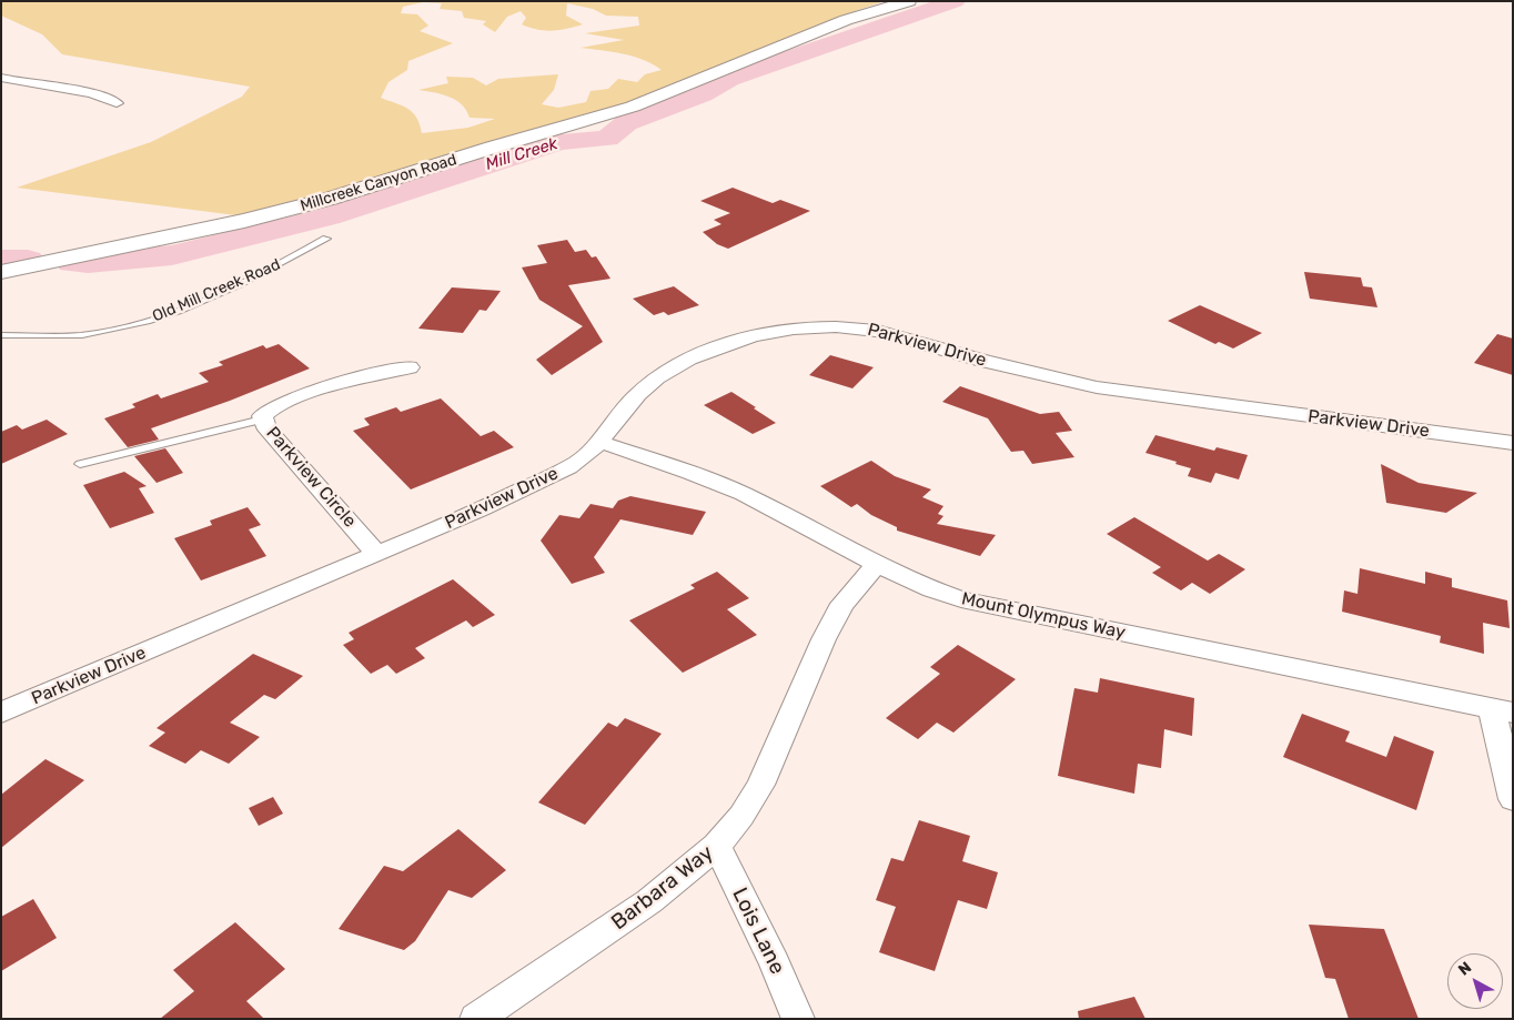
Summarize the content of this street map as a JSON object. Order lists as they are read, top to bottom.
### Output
{
  "streets": {
    "street": [
      "Millcreek Canyon Road",
      "Parkview Drive",
      "Parkview Circle",
      "Mount Olympus Way",
      "Barbara Way",
      "Lois Lane"
    ],
    "lane": ["Old Mill Creek Road"]
  },
  "crossings": [
    ["Parkview Drive", "Parkview Circle"],
    ["Parkview Drive", "Mount Olympus Way"],
    ["Mount Olympus Way", "Barbara Way"],
    ["Barbara Way", "Lois Lane"]
  ],
  "water": ["Mill Creek"],
  "north": "top left"
}
